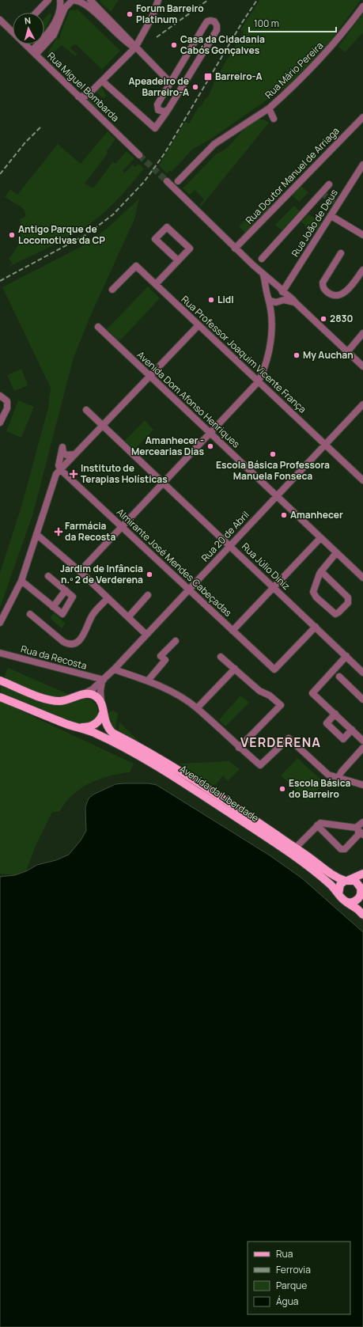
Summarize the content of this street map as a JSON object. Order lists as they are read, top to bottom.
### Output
{
  "streets": {
    "main road": ["Avenida da Liberdade"],
    "street": [
      "Rua Mário Pereira",
      "Rua Miguel Bombarda",
      "Rua Doutor Manuel de Arriaga",
      "Rua João de Deus",
      "Rua Professor Joaquim Vicente França",
      "Avenida Dom Afonso Henriques",
      "Rua 20 de Abril",
      "Almirante José Mendes Cabeçadas",
      "Rua Júlio Diniz",
      "Rua da Recosta"
    ]
  },
  "crossings": [
    ["Rua Professor Joaquim Vicente França", "Rua 20 de Abril"],
    ["Avenida Dom Afonso Henriques", "Rua 20 de Abril"],
    ["Rua 20 de Abril", "Almirante José Mendes Cabeçadas"],
    ["Rua 20 de Abril", "Rua Júlio Diniz"],
    ["Rua 20 de Abril", "Rua da Recosta"],
    ["Almirante José Mendes Cabeçadas", "Rua Júlio Diniz"]
  ],
  "districts": ["VERDERENA"],
  "places": {
    "other": [
      "Forum Barreiro Platinum",
      "Casa da Cidadania Cabós Gonçalves",
      "Apeadeiro de Barreiro-A",
      "Antigo Parque de Locomotivas da CP",
      "Lidl",
      "2830",
      "My Auchan",
      "Amanhecer - Mercearias Dias",
      "Escola Básica Professora Manuela Fonseca",
      "Amanhecer",
      "Jardim de Infância n.º 2 de Verderena",
      "Escola Básica do Barreiro"
    ],
    "transit": ["Barreiro-A"],
    "health": ["Instituto de Terapias Holísticas", "Farmácia da Recosta"]
  },
  "legend": [
    "Rua",
    "Ferrovia",
    "Parque",
    "Água"
  ],
  "scale_bar": "100 m",
  "north": "top"
}
